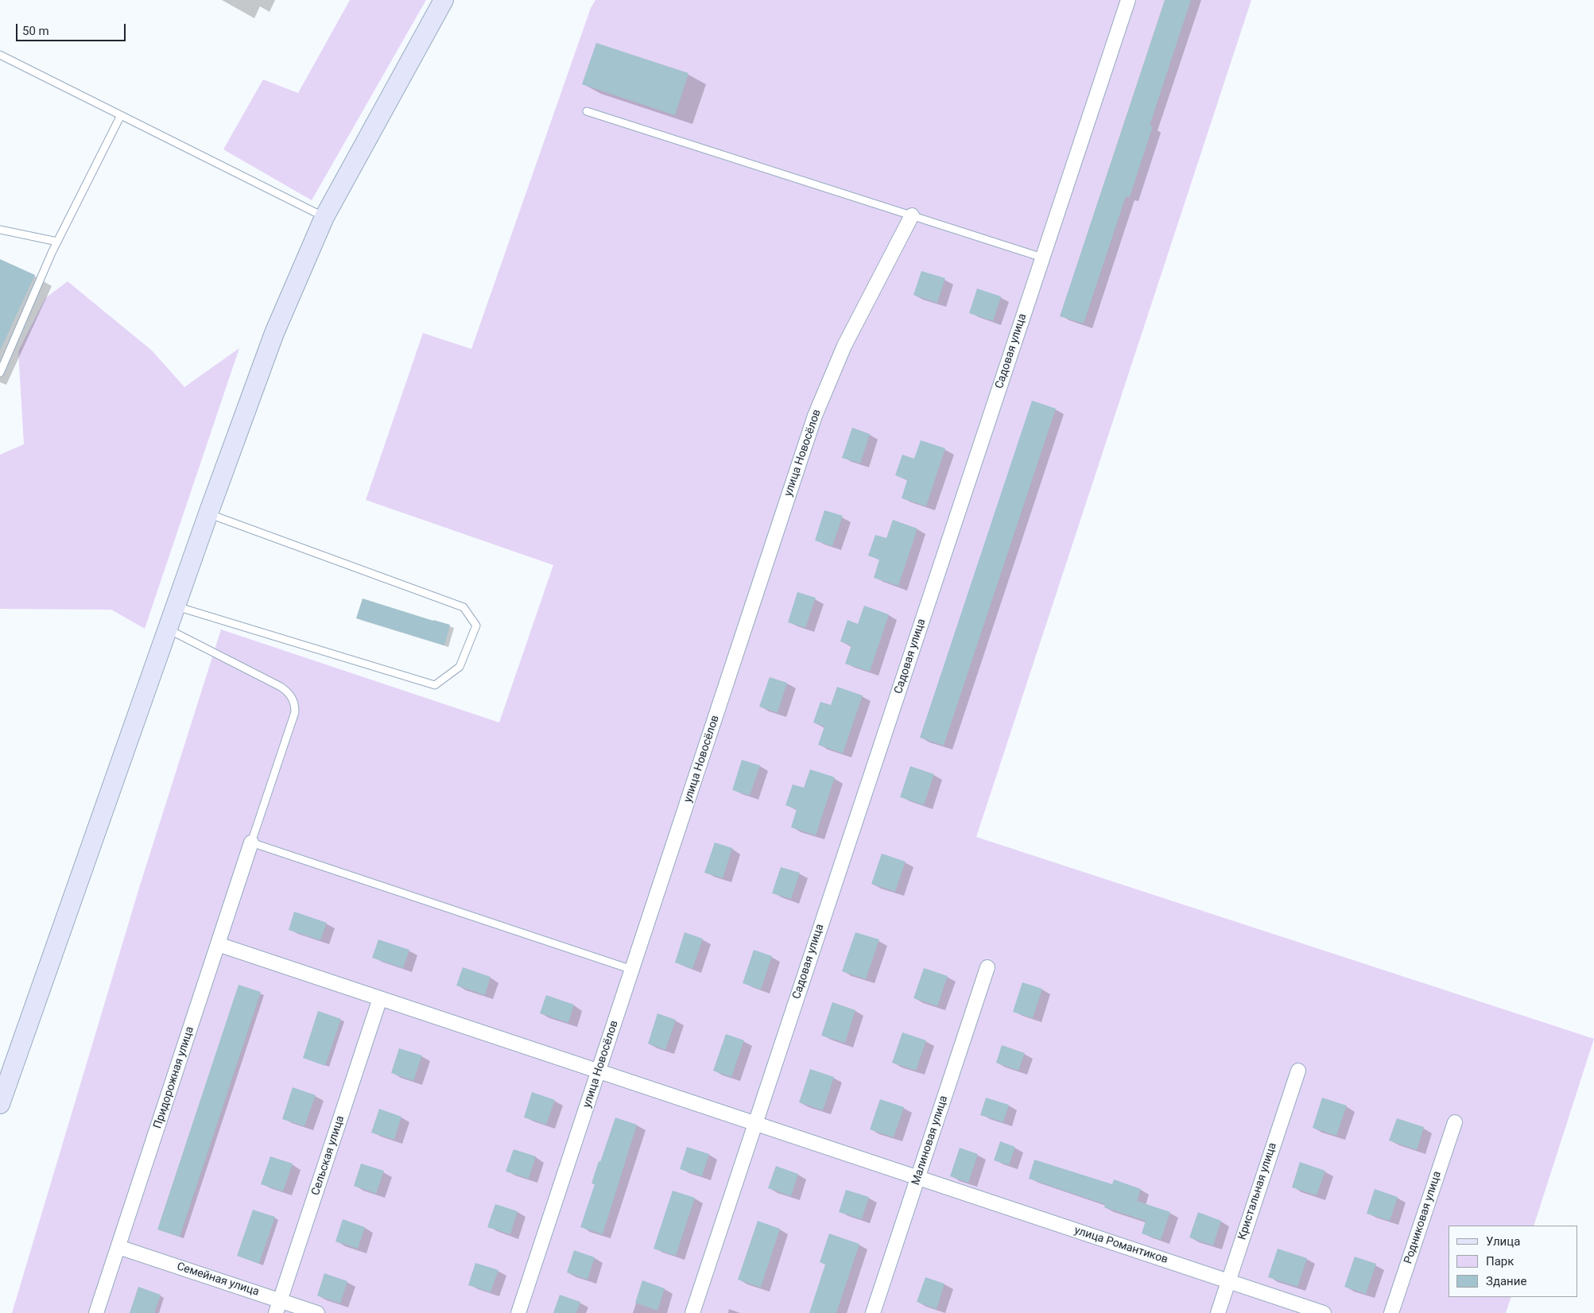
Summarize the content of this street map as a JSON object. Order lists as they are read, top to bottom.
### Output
{
  "streets": {
    "street": [
      "Садовая улица",
      "улица Новосёлов",
      "Придорожная улица",
      "Малиновая улица",
      "Сельская улица",
      "Кристальная улица",
      "Родниковая улица",
      "улица Романтиков",
      "Семейная улица"
    ]
  },
  "crossings": [
    ["Садовая улица", "улица Романтиков"],
    ["улица Новосёлов", "улица Романтиков"],
    ["Придорожная улица", "улица Романтиков"],
    ["Придорожная улица", "Семейная улица"],
    ["Малиновая улица", "улица Романтиков"],
    ["Сельская улица", "улица Романтиков"],
    ["Сельская улица", "Семейная улица"],
    ["Кристальная улица", "улица Романтиков"]
  ],
  "legend": ["Улица", "Парк", "Здание"],
  "scale_bar": "50 m"
}
